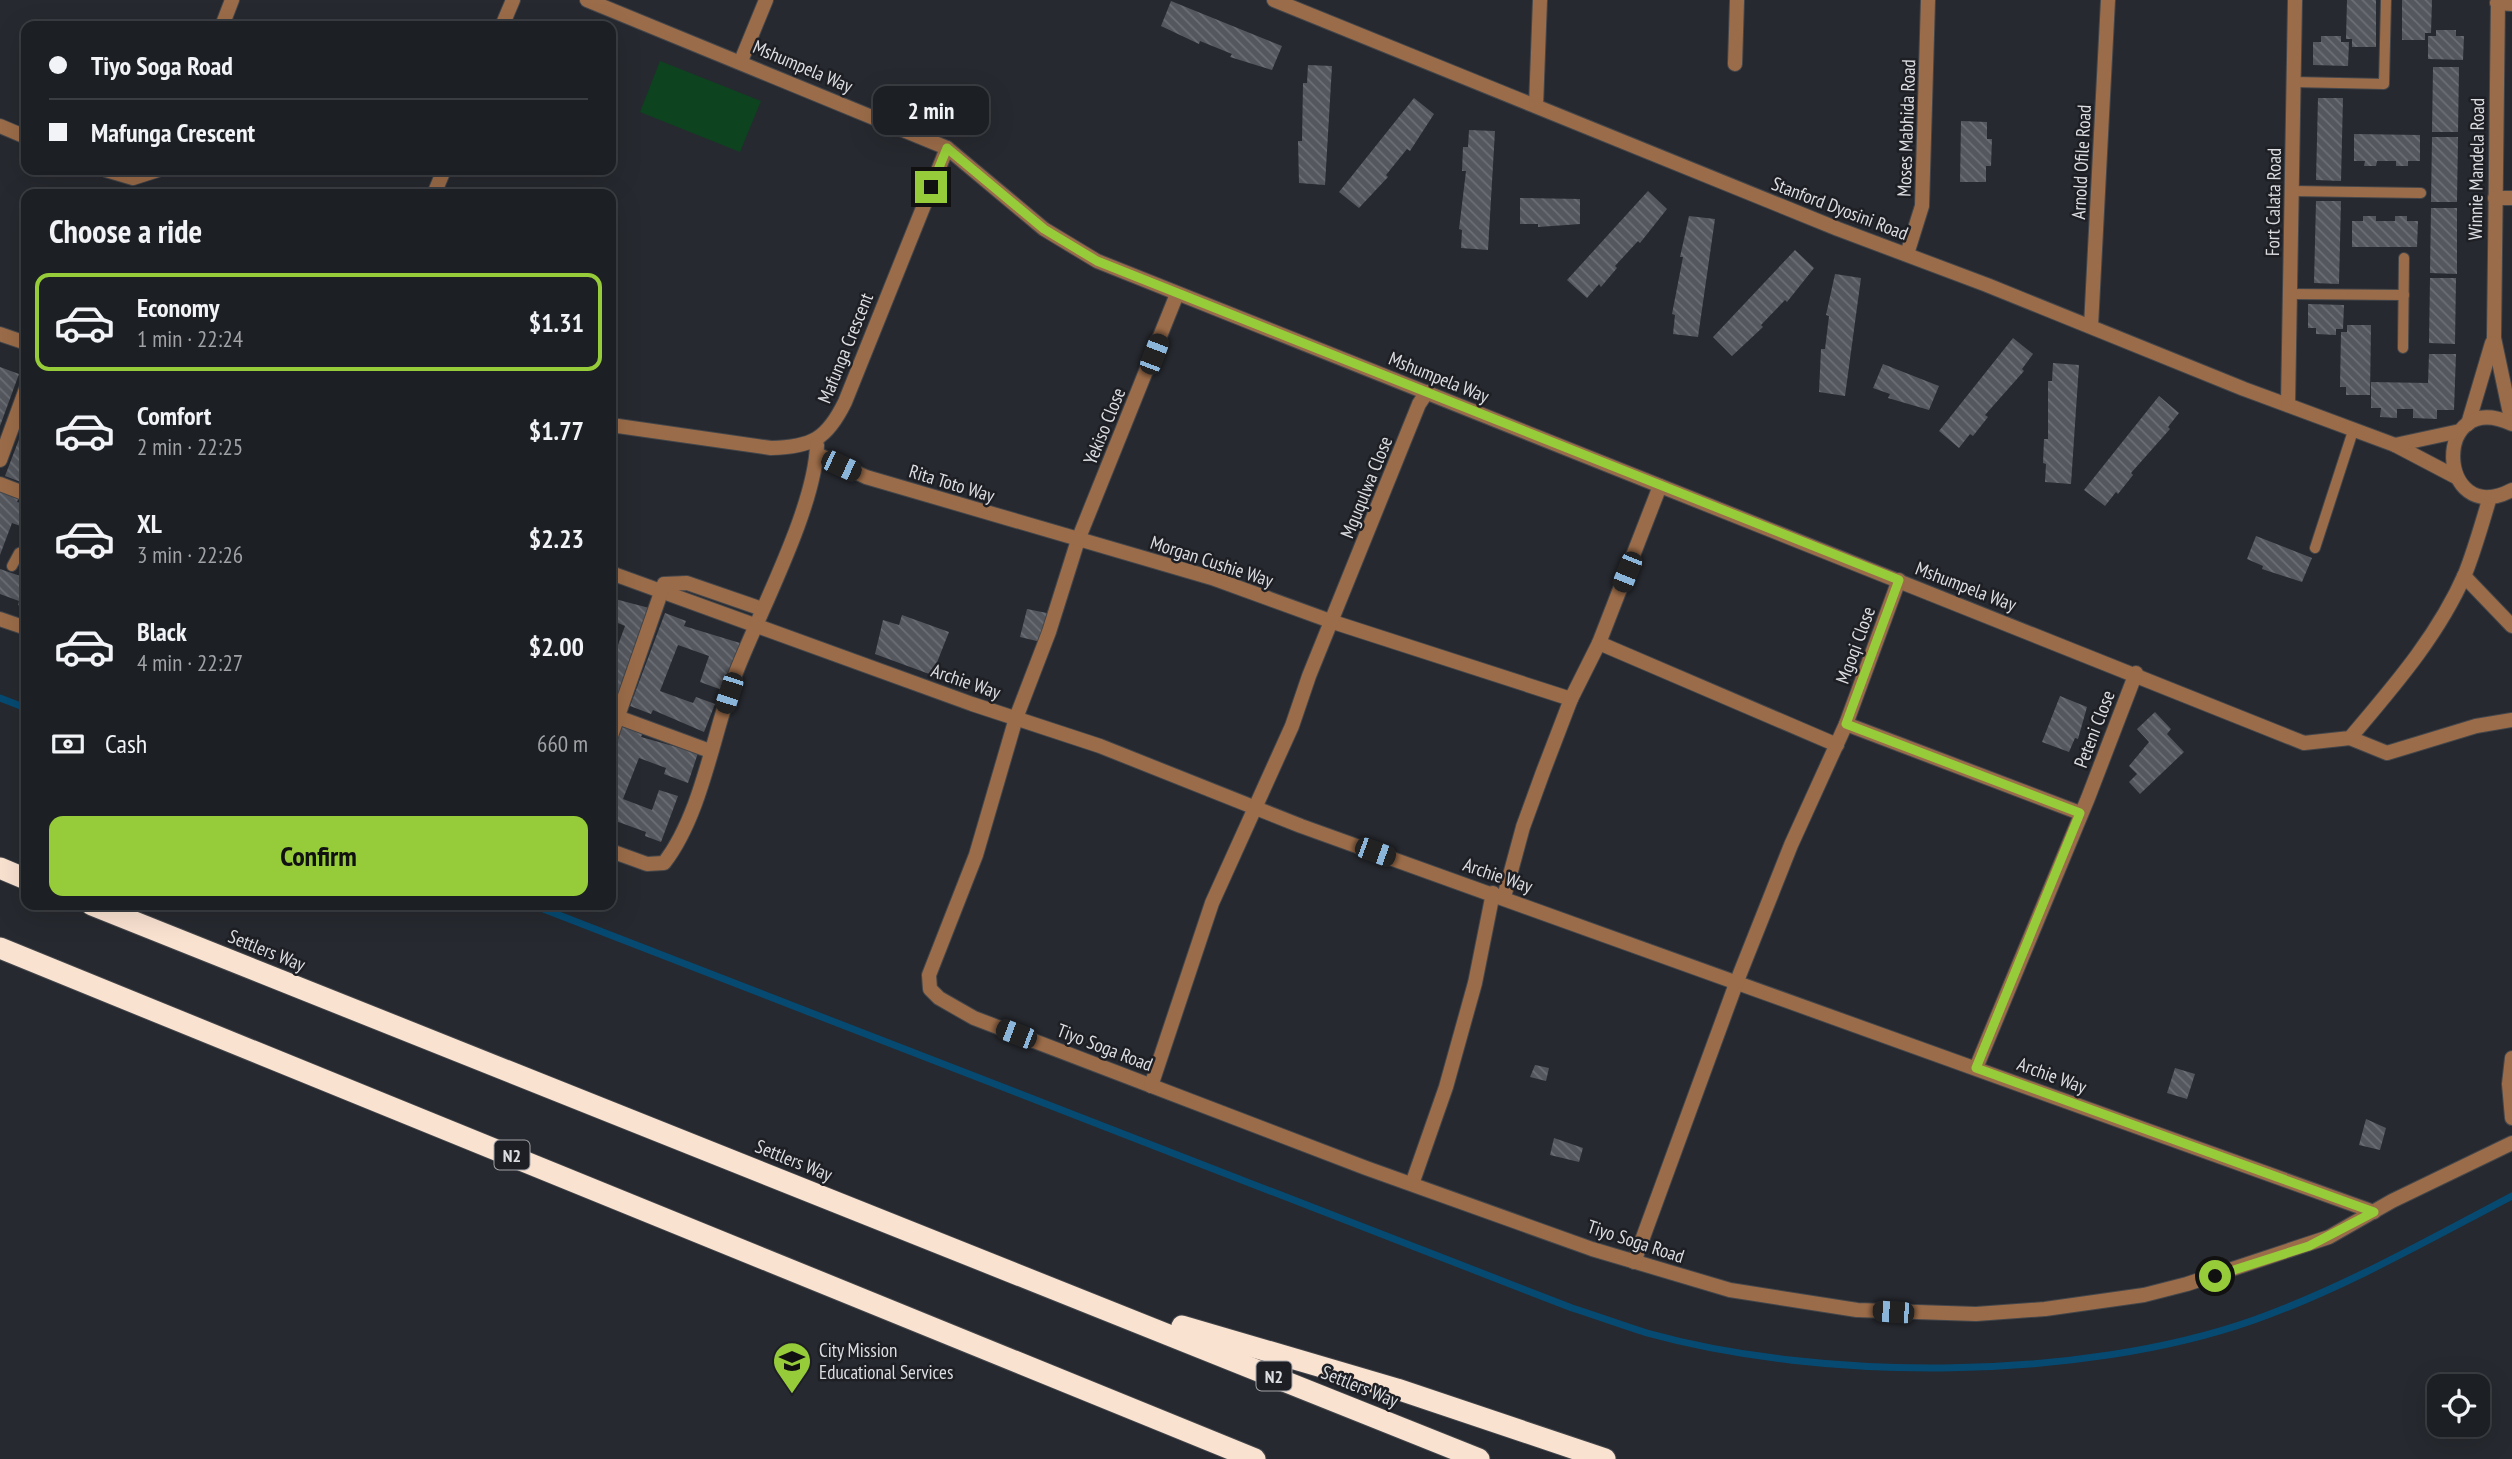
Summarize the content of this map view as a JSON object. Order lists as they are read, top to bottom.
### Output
{
  "streets": {
    "highway": ["Settlers Way", "N2"],
    "street": [
      "Mshumpela Way",
      "Moses Mabhida Road",
      "Arnold Ofile Road",
      "Winnie Mandela Road",
      "Fort Calata Road",
      "Stanford Dyosini Road",
      "Mafunga Crescent",
      "Yekiso Close",
      "Rita Toto Way",
      "Mguqulwa Close",
      "Morgan Cushie Way",
      "Mgoqi Close",
      "Archie Way",
      "Peteni Close",
      "Tiyo Soga Road"
    ]
  },
  "crossings": [
    ["Mshumpela Way", "Mafunga Crescent"],
    ["Mshumpela Way", "Yekiso Close"],
    ["Mshumpela Way", "Mguqulwa Close"],
    ["Mshumpela Way", "Mgoqi Close"],
    ["Mshumpela Way", "Peteni Close"],
    ["Moses Mabhida Road", "Stanford Dyosini Road"],
    ["Arnold Ofile Road", "Stanford Dyosini Road"],
    ["Winnie Mandela Road", "Stanford Dyosini Road"],
    ["Fort Calata Road", "Stanford Dyosini Road"],
    ["Mafunga Crescent", "Rita Toto Way"],
    ["Yekiso Close", "Rita Toto Way"],
    ["Yekiso Close", "Morgan Cushie Way"],
    ["Yekiso Close", "Archie Way"],
    ["Yekiso Close", "Tiyo Soga Road"],
    ["Rita Toto Way", "Morgan Cushie Way"],
    ["Mguqulwa Close", "Morgan Cushie Way"],
    ["Mguqulwa Close", "Archie Way"],
    ["Mguqulwa Close", "Tiyo Soga Road"],
    ["Mgoqi Close", "Archie Way"],
    ["Mgoqi Close", "Tiyo Soga Road"],
    ["Archie Way", "Peteni Close"],
    ["Archie Way", "Tiyo Soga Road"]
  ],
  "places": {
    "school or university": ["City Mission Educational Services"]
  },
  "page": {
    "banner": ["Tiyo Soga Road", "Mafunga Crescent"],
    "bubble": "2 min",
    "heading": "Choose a ride",
    "list": [
      {
        "name": "Economy",
        "note": "1 min · 22:24",
        "value": "$1.31"
      },
      {
        "name": "Comfort",
        "note": "2 min · 22:25",
        "value": "$1.77"
      },
      {
        "name": "XL",
        "note": "3 min · 22:26",
        "value": "$2.23"
      },
      {
        "name": "Black",
        "note": "4 min · 22:27",
        "value": "$2.00"
      }
    ],
    "pay": ["Cash", "660 m"],
    "buttons": "Confirm"
  }
}
